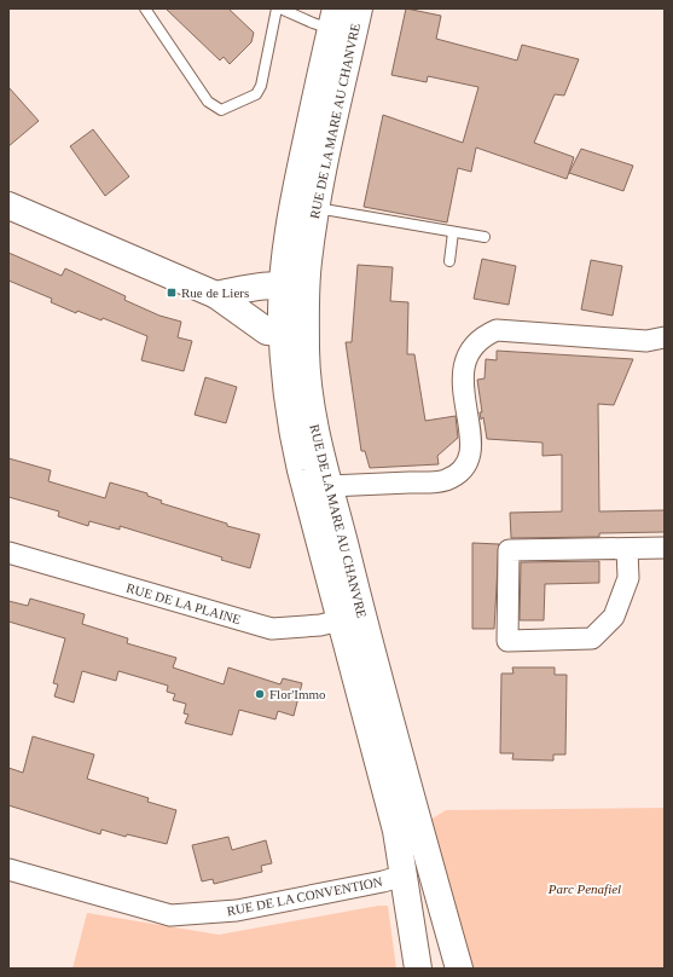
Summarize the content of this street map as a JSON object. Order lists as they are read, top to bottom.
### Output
{
  "streets": {
    "main road": ["RUE DE LA MARE AU CHANVRE"],
    "street": ["RUE DE LA PLAINE", "RUE DE LA CONVENTION"]
  },
  "crossings": [
    ["RUE DE LA MARE AU CHANVRE", "RUE DE LA PLAINE"],
    ["RUE DE LA MARE AU CHANVRE", "RUE DE LA CONVENTION"]
  ],
  "parks": ["Parc Penafiel"],
  "places": {
    "transit": ["Rue de Liers"],
    "other": ["Flor'Immo"]
  }
}
